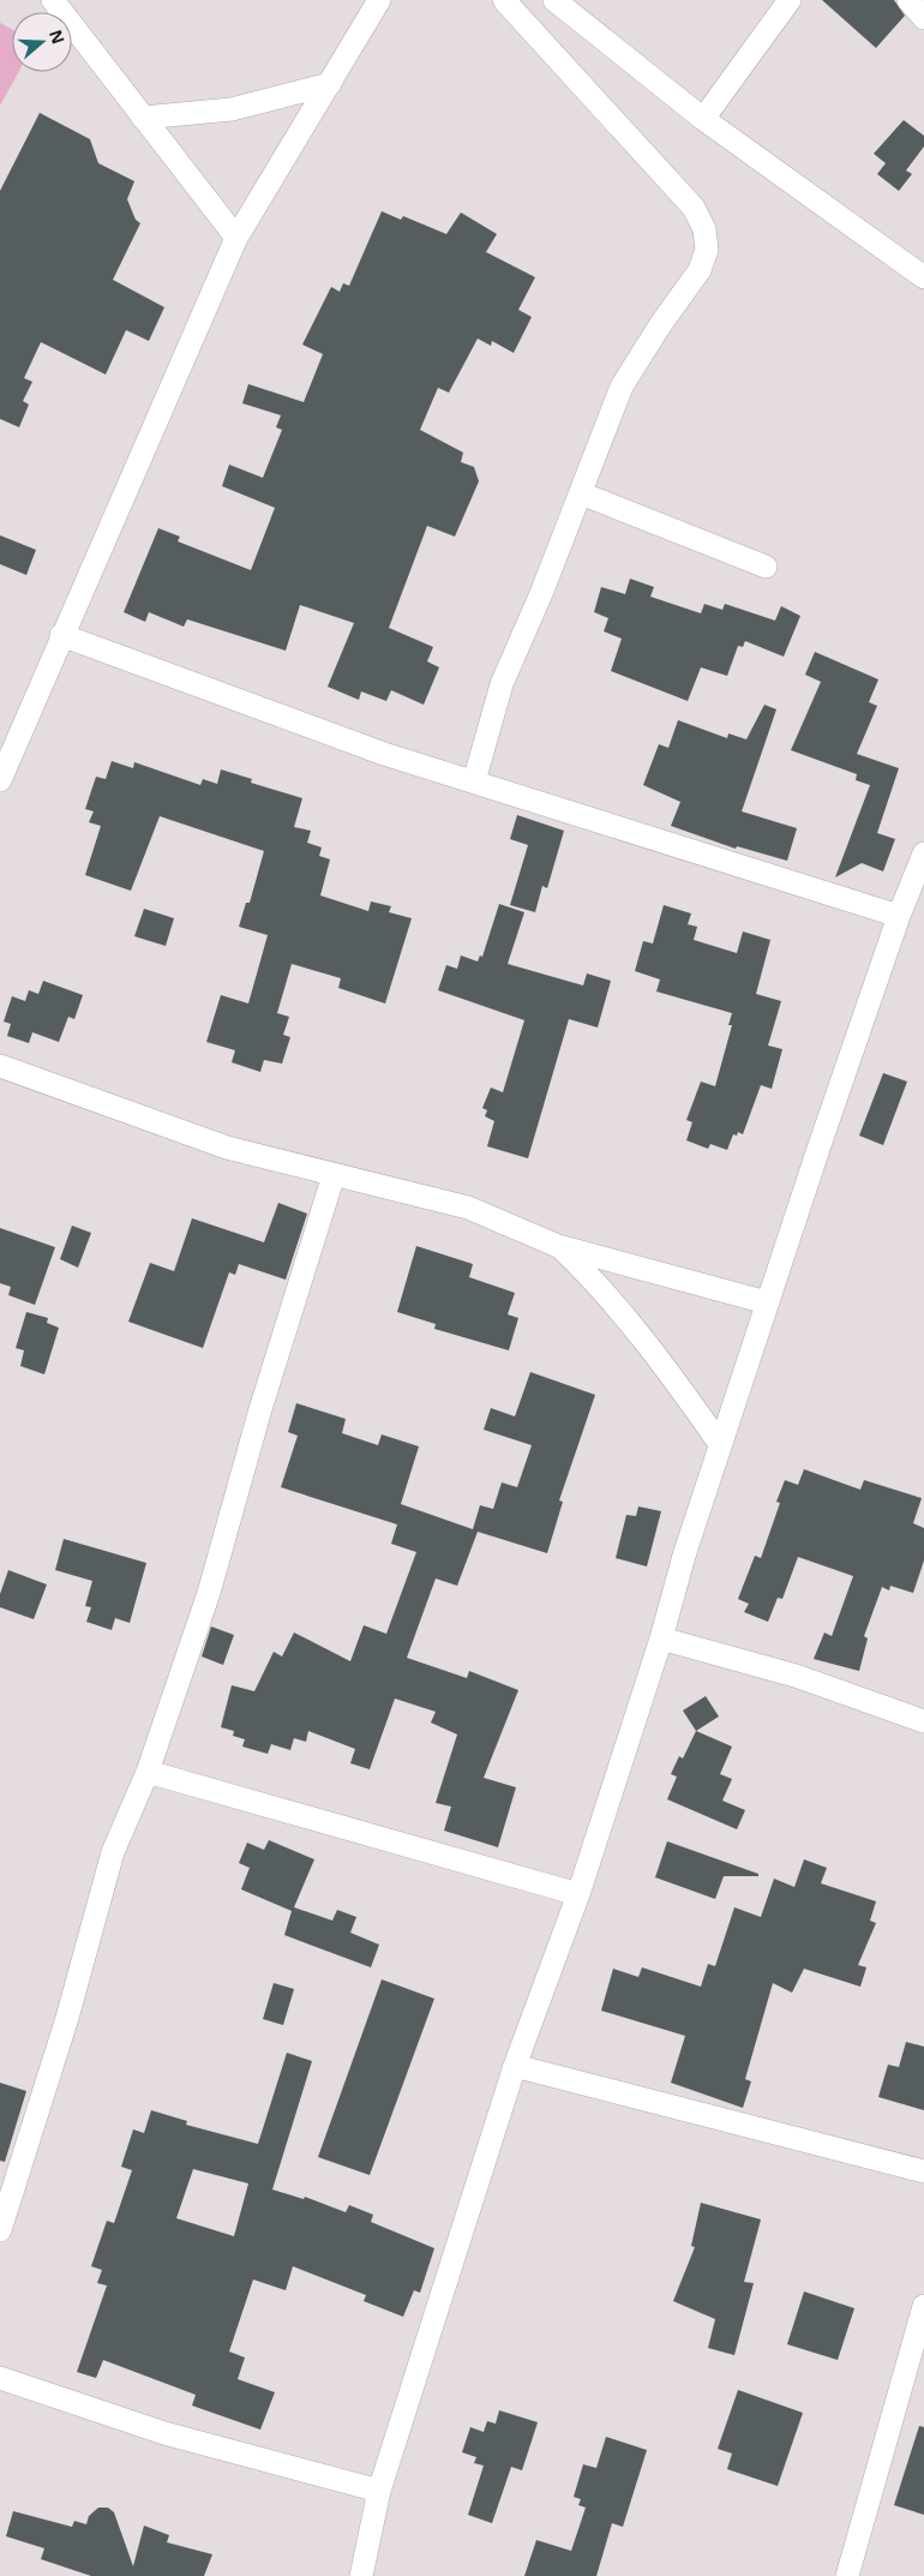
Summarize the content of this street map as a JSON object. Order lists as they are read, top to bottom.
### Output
{
  "north": "right"
}
